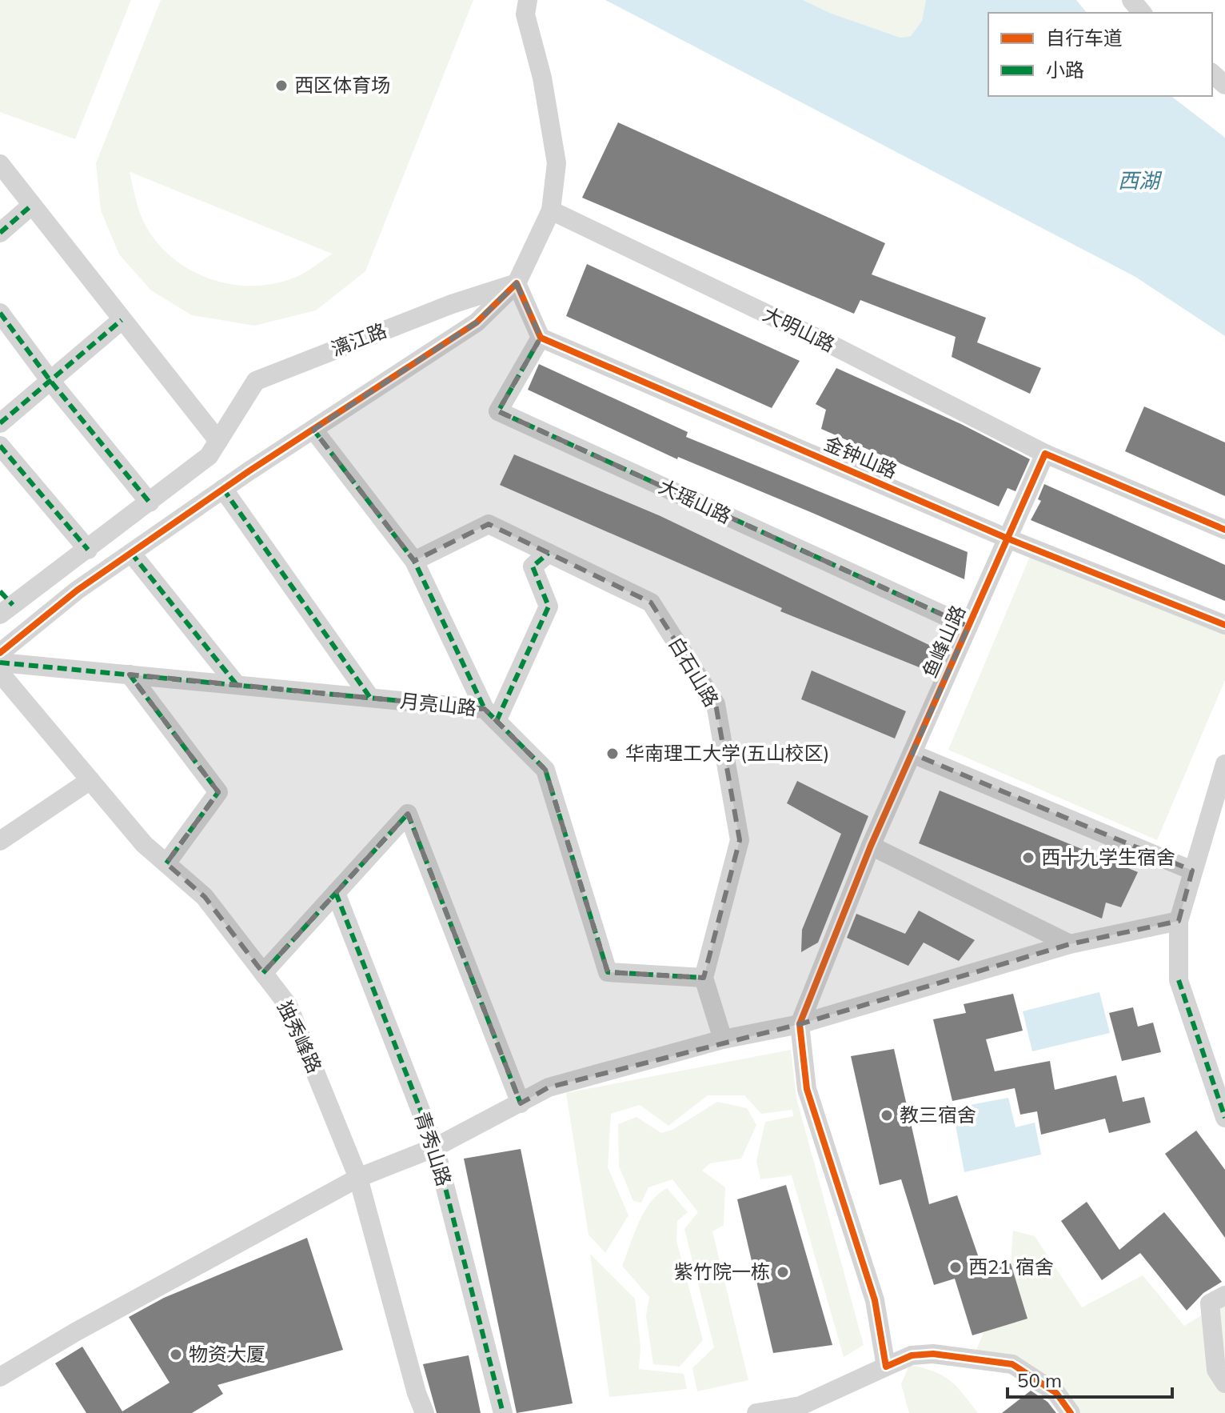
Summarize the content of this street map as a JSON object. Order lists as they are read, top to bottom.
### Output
{
  "streets": {
    "street": [
      "大明山路",
      "漓江路",
      "金钟山路",
      "大瑶山路",
      "鱼峰山路",
      "白石山路",
      "月亮山路",
      "独秀峰路",
      "青秀山路"
    ]
  },
  "crossings": [
    ["大明山路", "鱼峰山路"],
    ["金钟山路", "大瑶山路"],
    ["金钟山路", "鱼峰山路"],
    ["大瑶山路", "鱼峰山路"],
    ["白石山路", "月亮山路"]
  ],
  "water": ["西湖"],
  "places": [
    "西区体育场",
    "华南理工大学(五山校区)",
    "西十九学生宿舍",
    "教三宿舍",
    "西21 宿舍",
    "紫竹院一栋",
    "物资大厦"
  ],
  "legend": ["自行车道", "小路"],
  "scale_bar": "50 m"
}
